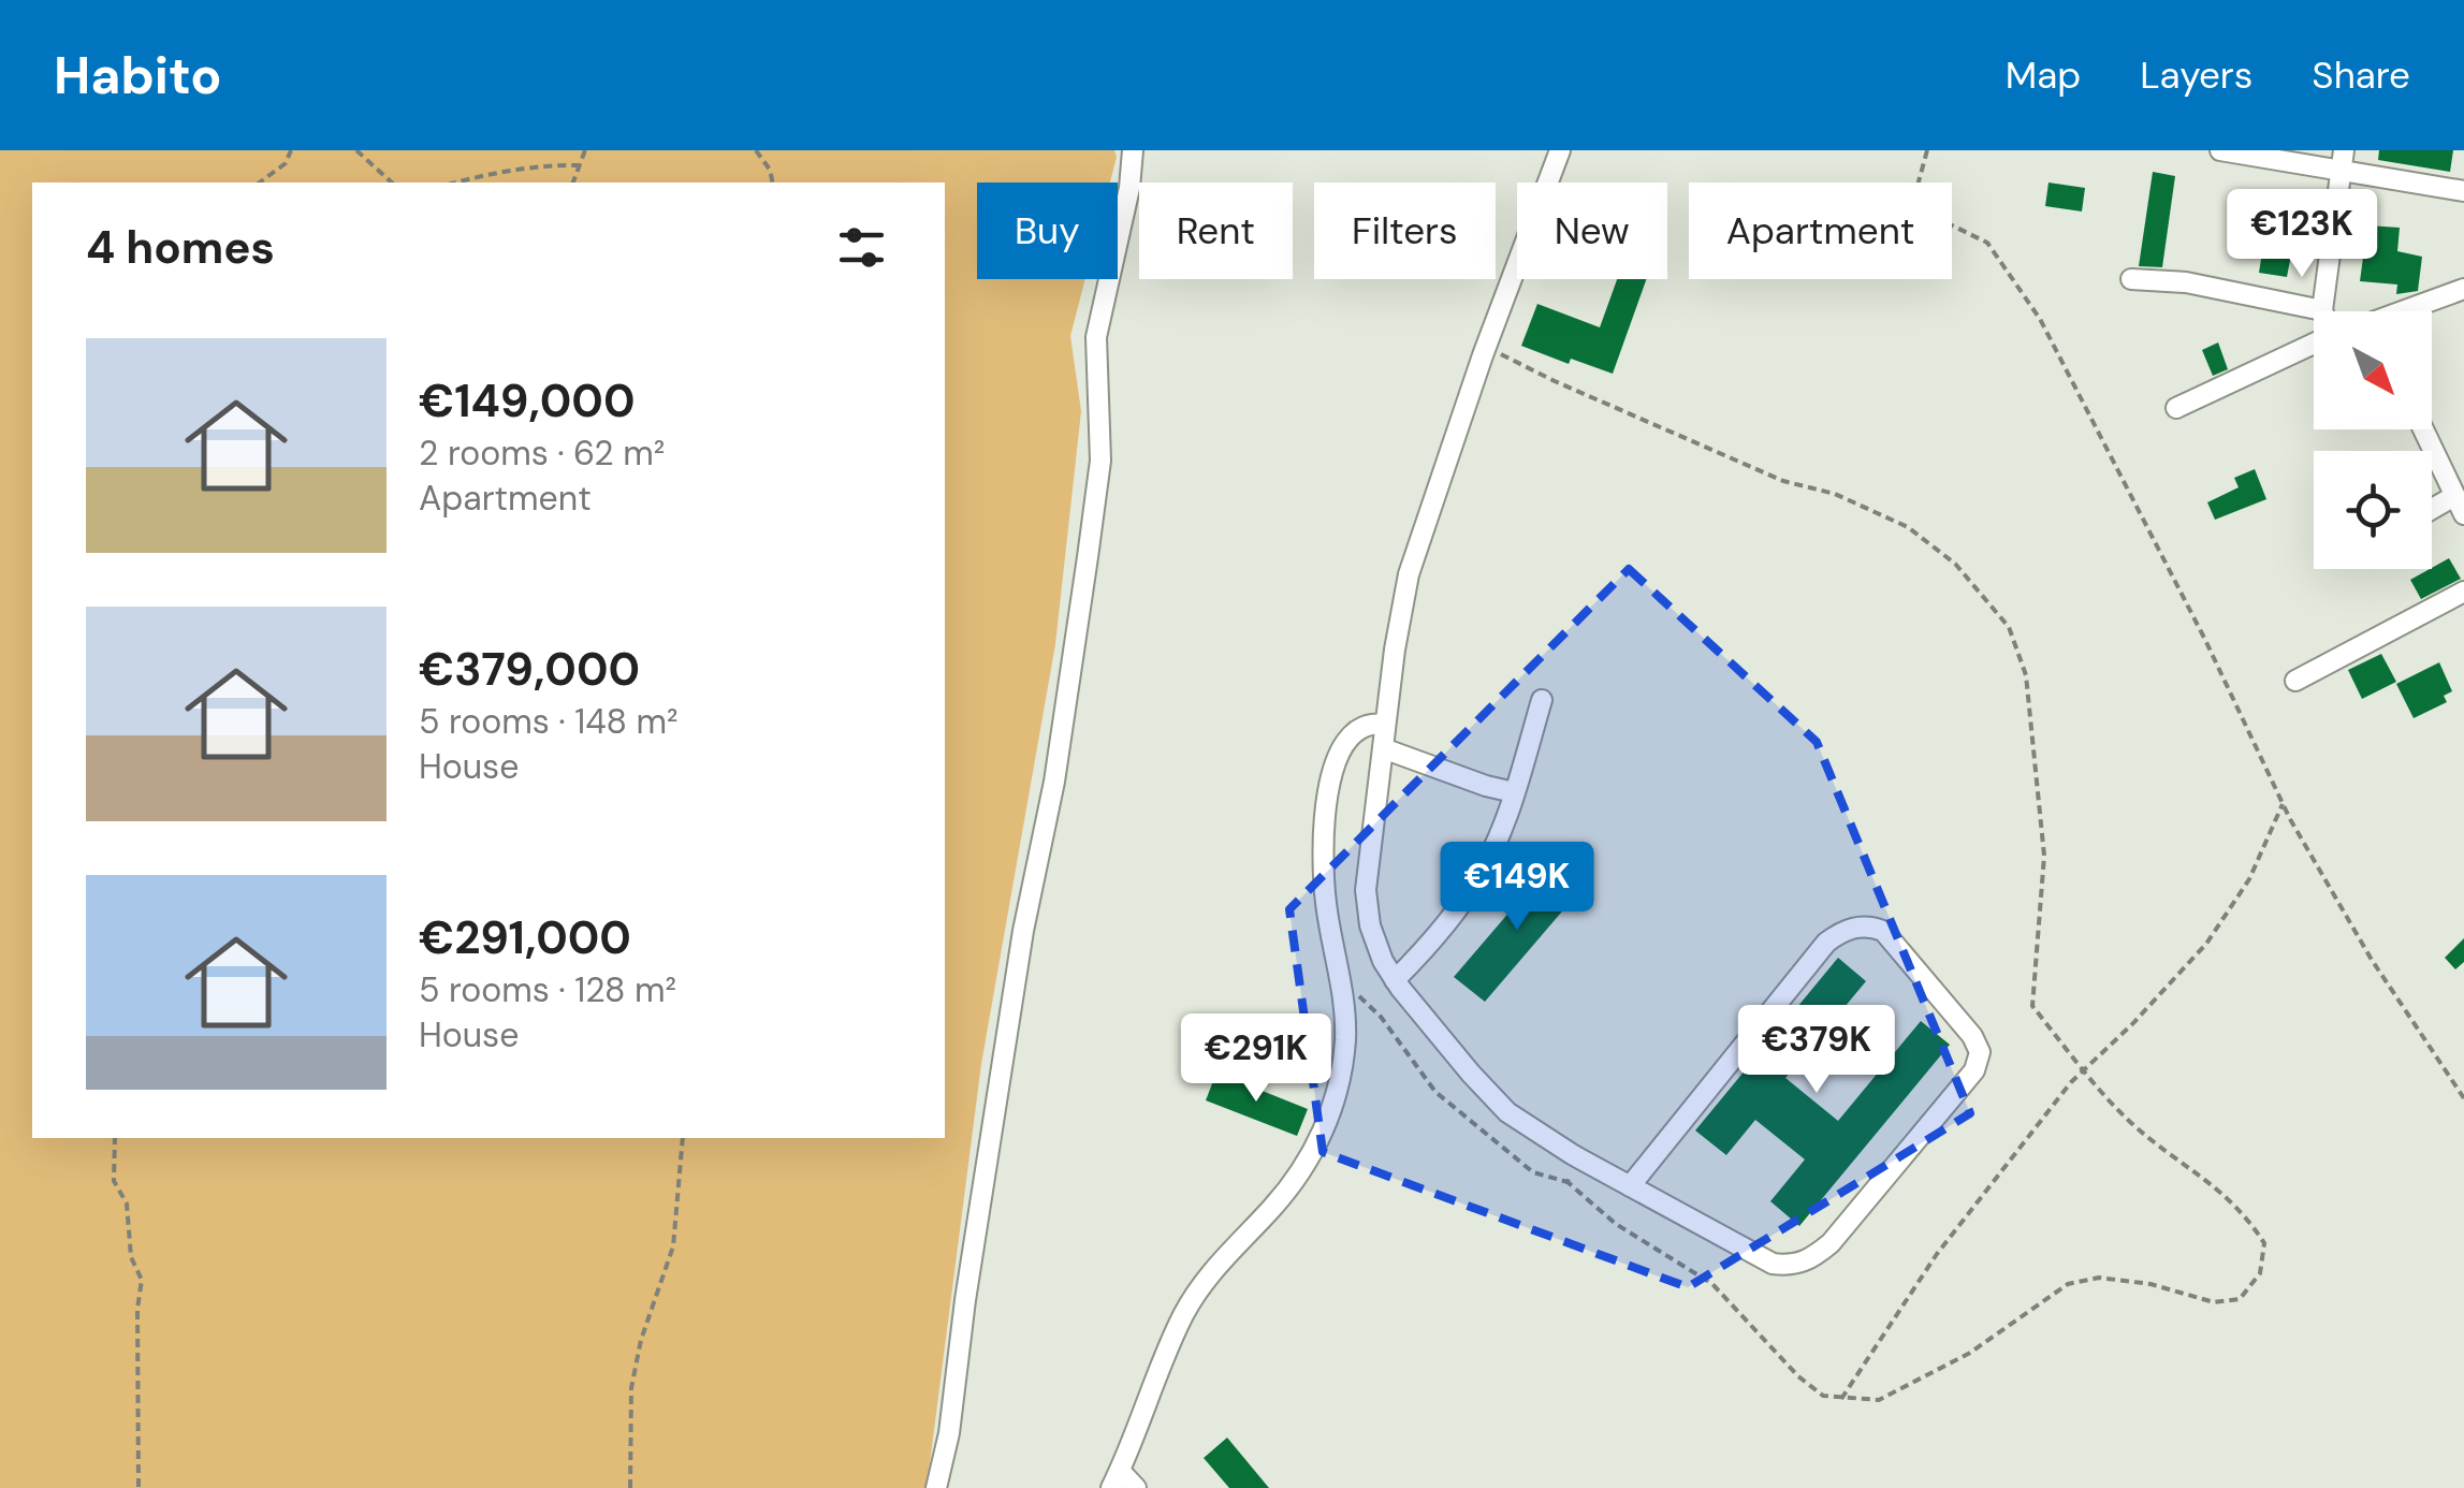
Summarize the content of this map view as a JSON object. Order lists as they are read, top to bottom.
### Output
{
  "north": "bottom right",
  "page": {
    "header": "Habito",
    "nav": ["Map", "Layers", "Share"],
    "chip": [
      "Buy",
      "Rent",
      "Filters",
      "New",
      "Apartment"
    ],
    "heading": "4 homes",
    "price": [
      "€123K",
      "€149K",
      "€379K",
      "€291K"
    ],
    "list": [
      {
        "name": "€149,000",
        "note": "2 rooms · 62 m² · Apartment"
      },
      {
        "name": "€379,000",
        "note": "5 rooms · 148 m² · House"
      },
      {
        "name": "€291,000",
        "note": "5 rooms · 128 m² · House"
      }
    ]
  }
}
